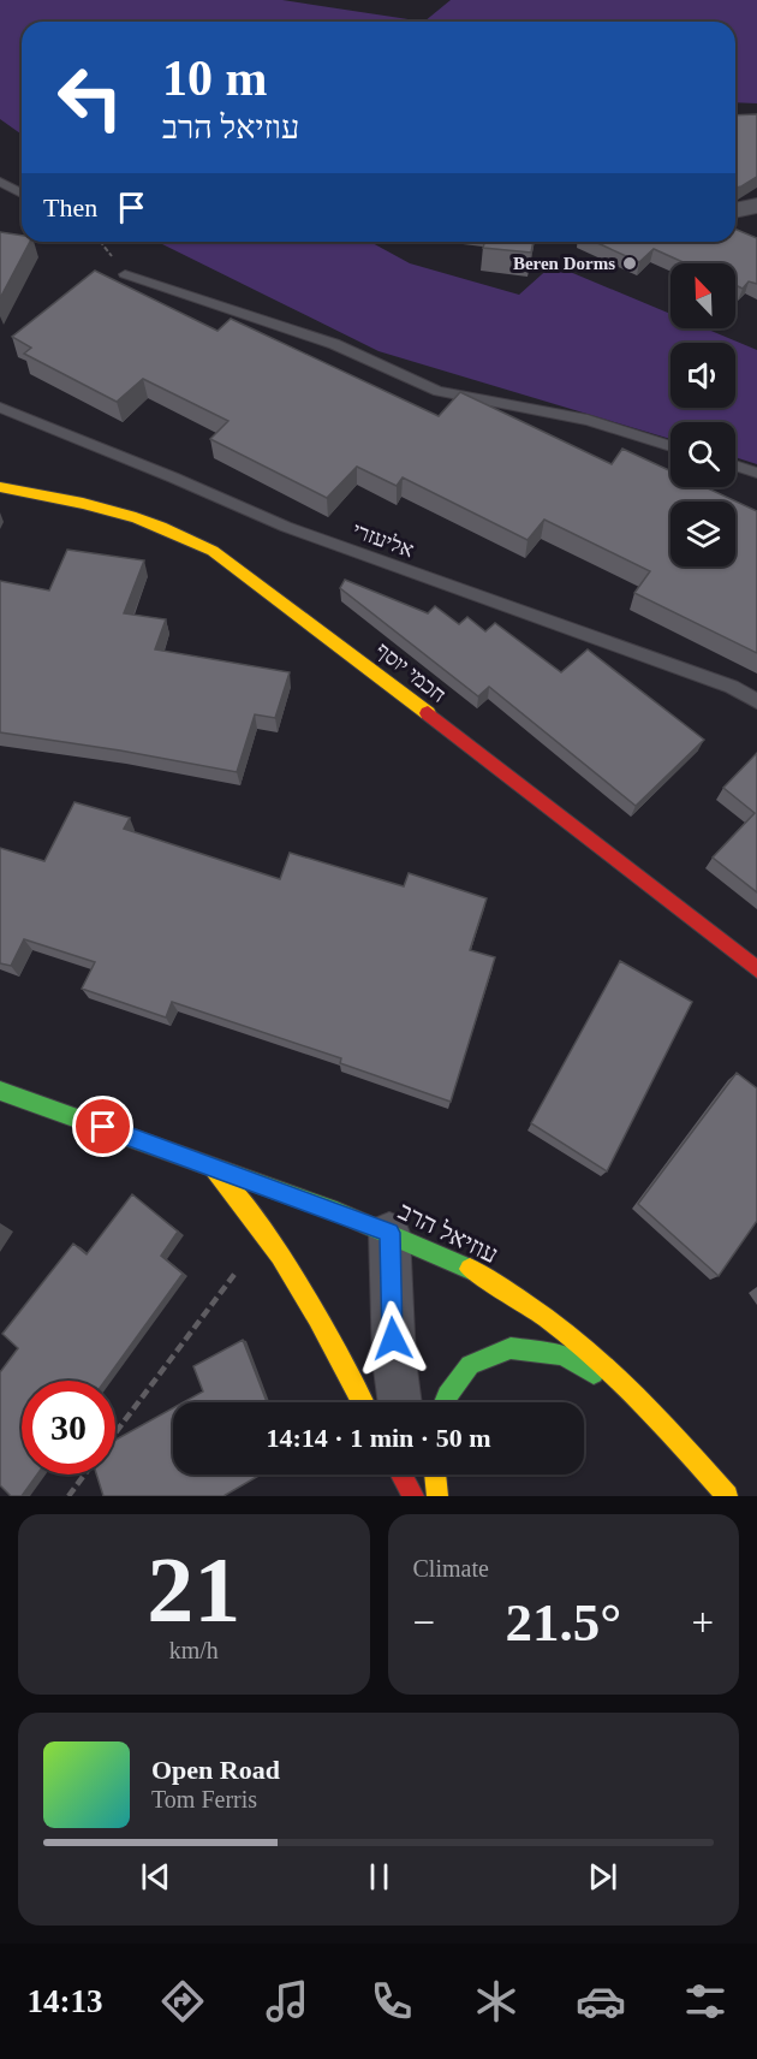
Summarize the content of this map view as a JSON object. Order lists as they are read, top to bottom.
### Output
{
  "streets": {
    "street": ["חכמי יוסף", "עוזיאל הרב"],
    "lane": ["אליעזרי"]
  },
  "places": ["Beren Dorms"],
  "north": "top left",
  "page": {
    "turn": ["10 m", "עוזיאל הרב"],
    "then": "Then",
    "limit": "30",
    "trip": "14:14 · 1 min · 50 m",
    "tile": [
      ["21", "km/h"],
      "Climate"
    ],
    "heat": ["−", "21.5°", "+"],
    "song": ["Open Road", "Tom Ferris"],
    "tabs": "14:13"
  }
}
